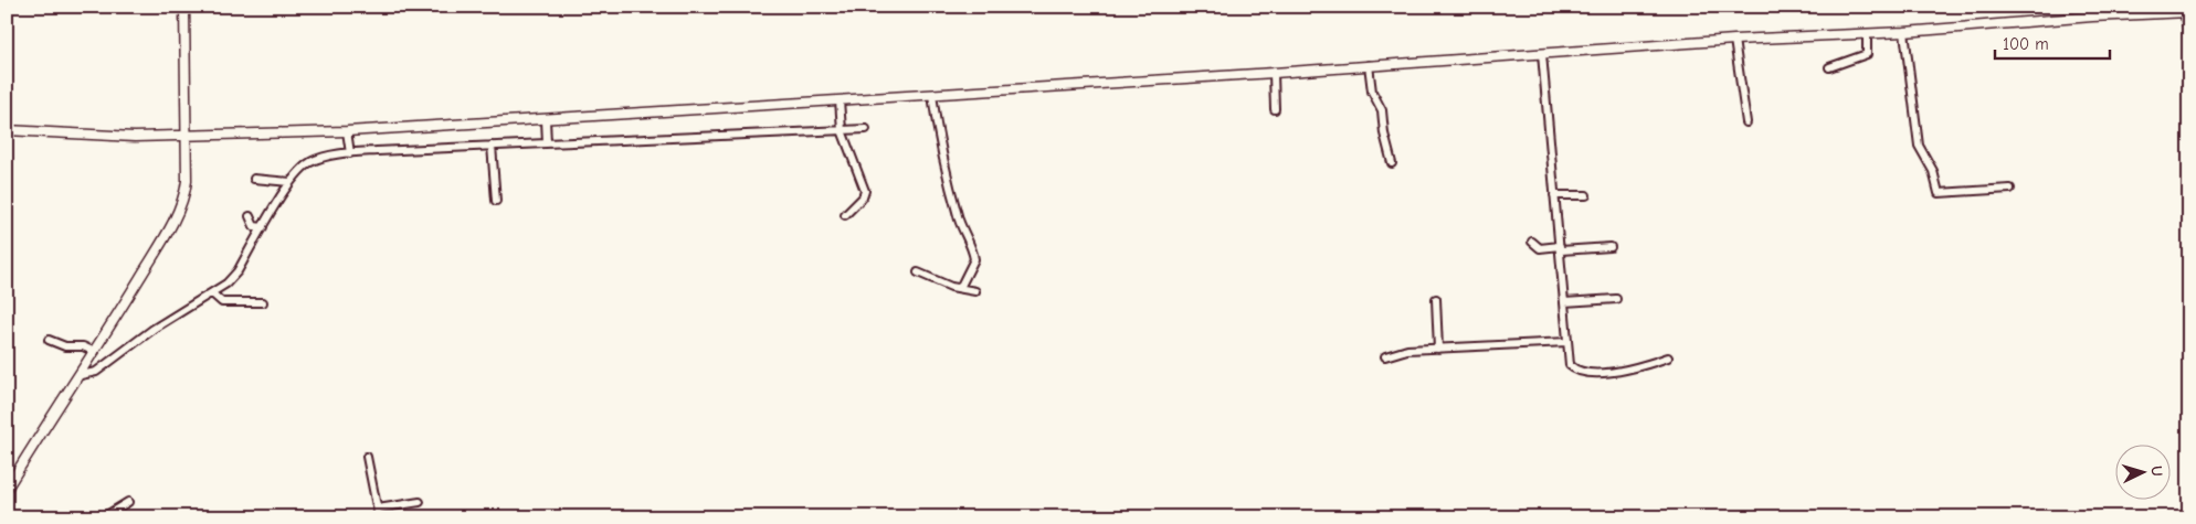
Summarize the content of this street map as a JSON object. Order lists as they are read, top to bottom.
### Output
{
  "scale_bar": "100 m",
  "north": "right"
}
